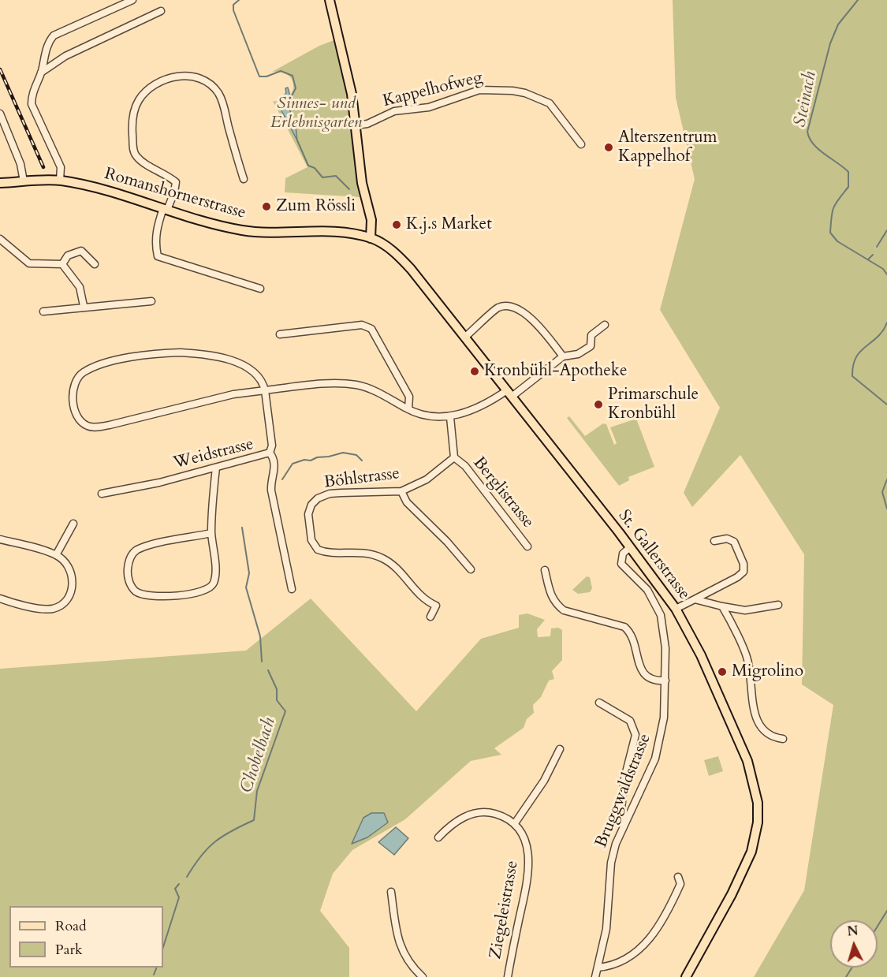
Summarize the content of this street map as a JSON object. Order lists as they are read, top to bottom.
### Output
{
  "streets": {
    "main road": ["Romanshornerstrasse", "St. Gallerstrasse"],
    "street": [
      "Kappelhofweg",
      "Weidstrasse",
      "Böhlstrasse",
      "Berglistrasse",
      "Bruggwaldstrasse",
      "Ziegeleistrasse"
    ]
  },
  "crossings": [
    ["Romanshornerstrasse", "St. Gallerstrasse"],
    ["Böhlstrasse", "Berglistrasse"],
    ["St. Gallerstrasse", "Bruggwaldstrasse"]
  ],
  "water": ["Steinach", "Chobelbach"],
  "parks": ["Sinnes- und Erlebnisgarten"],
  "places": [
    "Alterszentrum Kappelhof",
    "Zum Rössli",
    "K.j.s Market",
    "Kronbühl-Apotheke",
    "Primarschule Kronbühl",
    "Migrolino"
  ],
  "legend": ["Road", "Park"],
  "north": "top"
}
